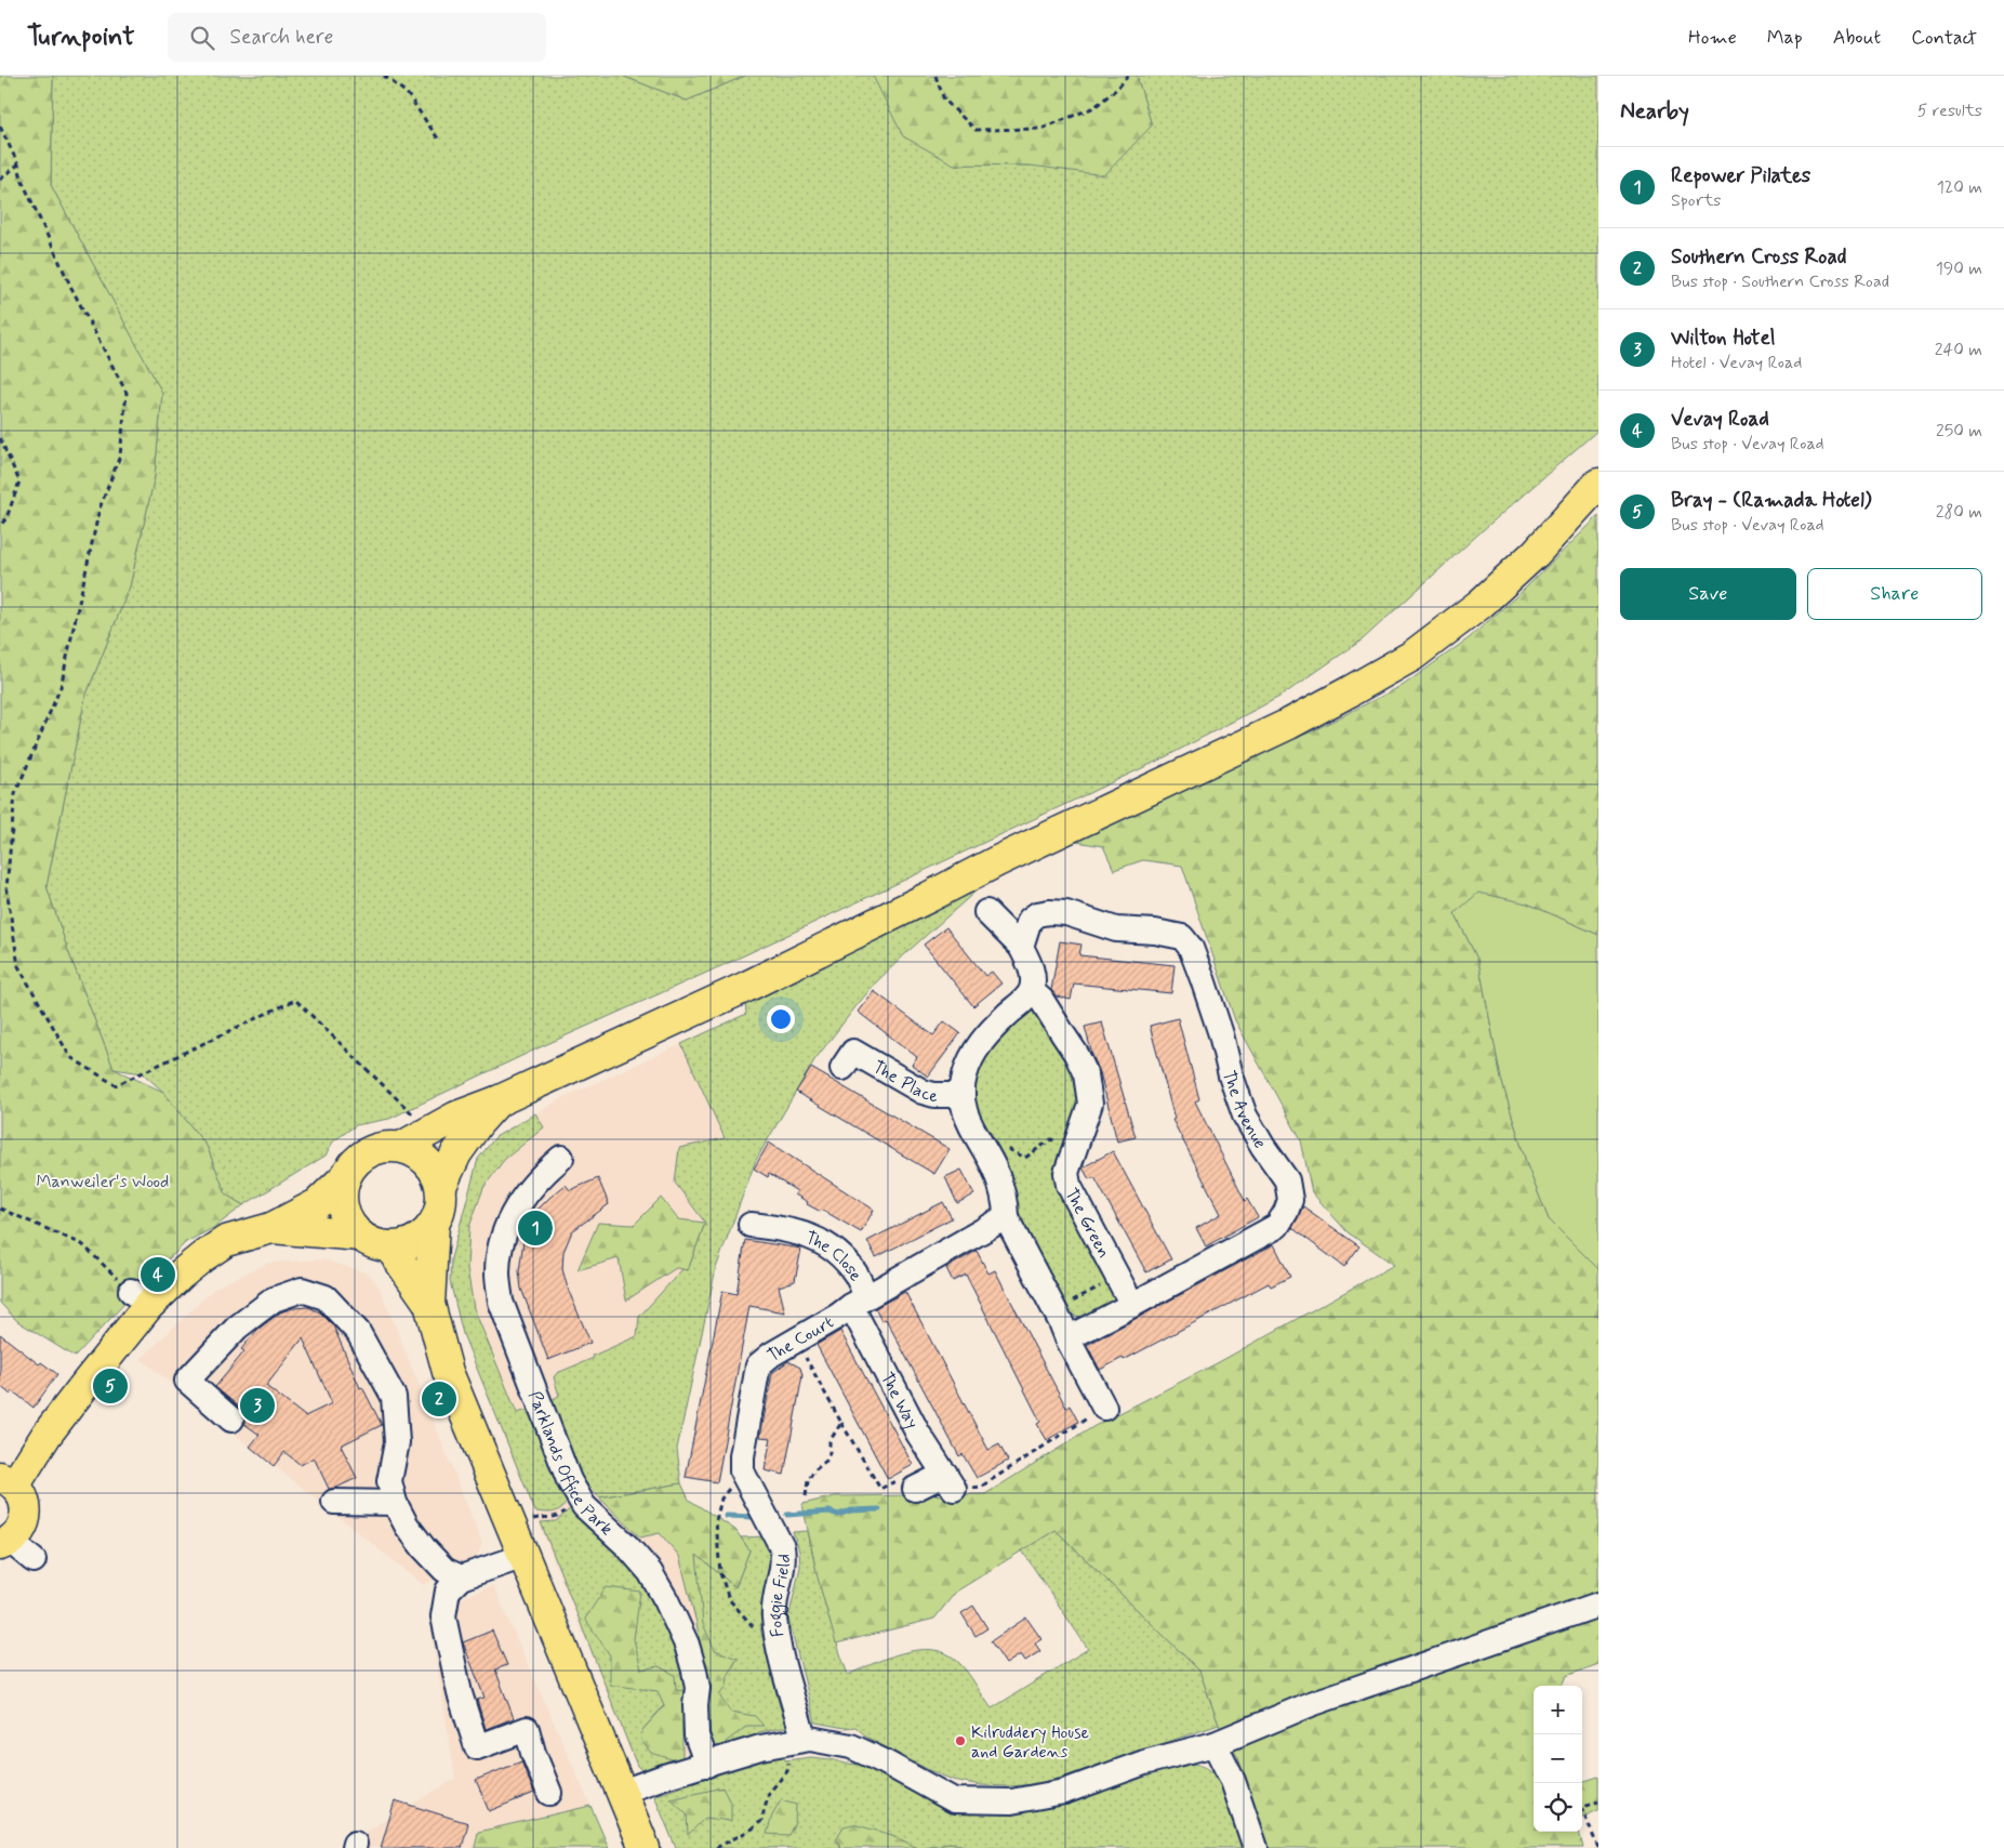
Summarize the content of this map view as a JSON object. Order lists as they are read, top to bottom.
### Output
{
  "streets": {
    "street": [
      "The Place",
      "The Avenue",
      "The Green",
      "The Close",
      "The Court",
      "The Way",
      "Parklands Office Park",
      "Foggie Field"
    ]
  },
  "crossings": [
    ["The Avenue", "The Green"],
    ["The Close", "The Court"],
    ["The Close", "The Way"],
    ["The Court", "The Way"],
    ["The Court", "Foggie Field"]
  ],
  "parks": ["Manweiler's Wood"],
  "places": ["Kilruddery House and Gardens"],
  "page": {
    "header": "Turnpoint",
    "search": "Search here",
    "nav": [
      "Home",
      "Map",
      "About",
      "Contact"
    ],
    "heading": ["Nearby", "5 results"],
    "list": [
      {
        "mark": "1",
        "name": "Repower Pilates",
        "note": "Sports",
        "value": "120 m"
      },
      {
        "mark": "2",
        "name": "Southern Cross Road",
        "note": "Bus stop · Southern Cross Road",
        "value": "190 m"
      },
      {
        "mark": "3",
        "name": "Wilton Hotel",
        "note": "Hotel · Vevay Road",
        "value": "240 m"
      },
      {
        "mark": "4",
        "name": "Vevay Road",
        "note": "Bus stop · Vevay Road",
        "value": "250 m"
      },
      {
        "mark": "5",
        "name": "Bray - (Ramada Hotel)",
        "note": "Bus stop · Vevay Road",
        "value": "280 m"
      }
    ],
    "buttons": ["Save", "Share"],
    "pins": [
      "1",
      "4",
      "5",
      "2",
      "3"
    ],
    "map_buttons": ["+", "−"]
  }
}
